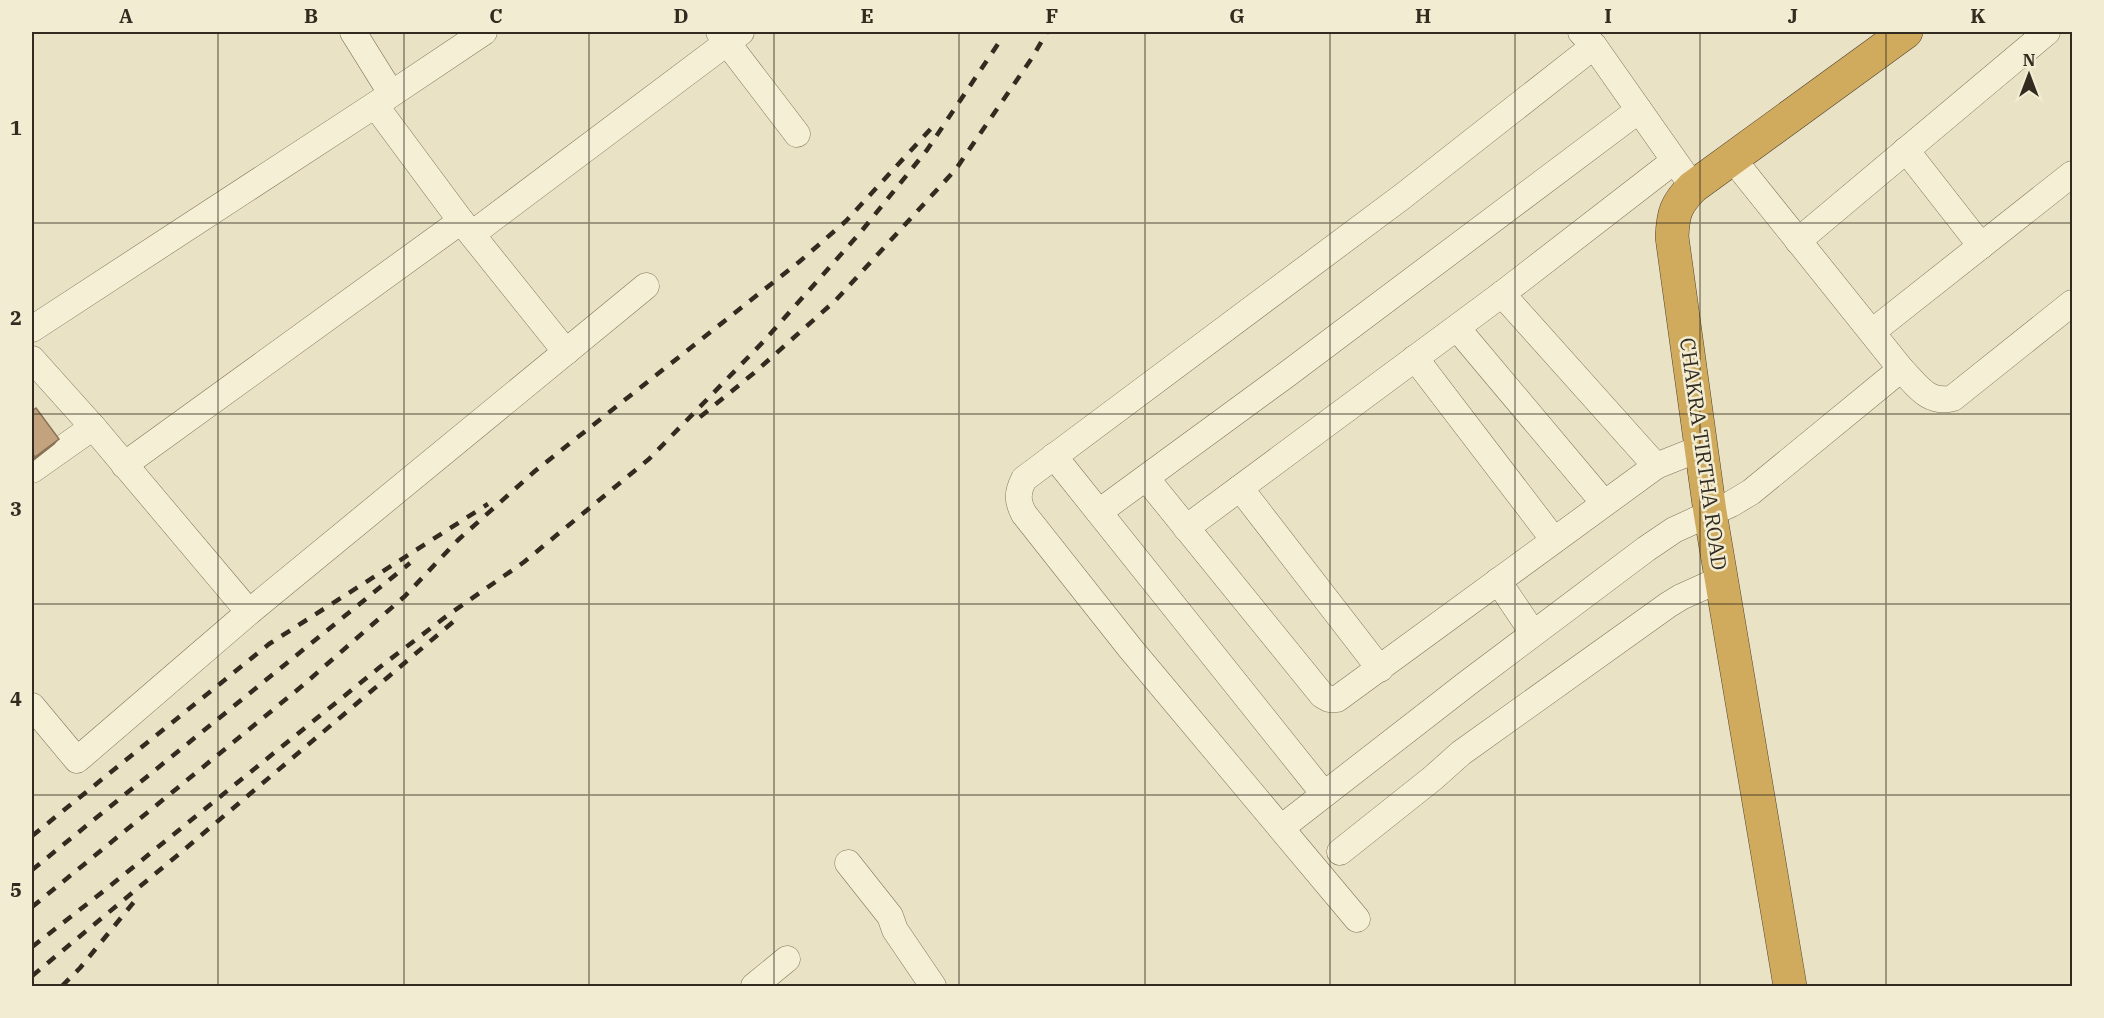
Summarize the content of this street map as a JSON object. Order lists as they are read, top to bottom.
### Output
{
  "streets": {
    "highway": ["CHAKRA TIRTHA ROAD"]
  },
  "north": "top",
  "grid": {
    "columns": [
      "A",
      "B",
      "C",
      "D",
      "E",
      "F",
      "G",
      "H",
      "I",
      "J",
      "K"
    ],
    "rows": [
      "1",
      "2",
      "3",
      "4",
      "5"
    ]
  }
}
